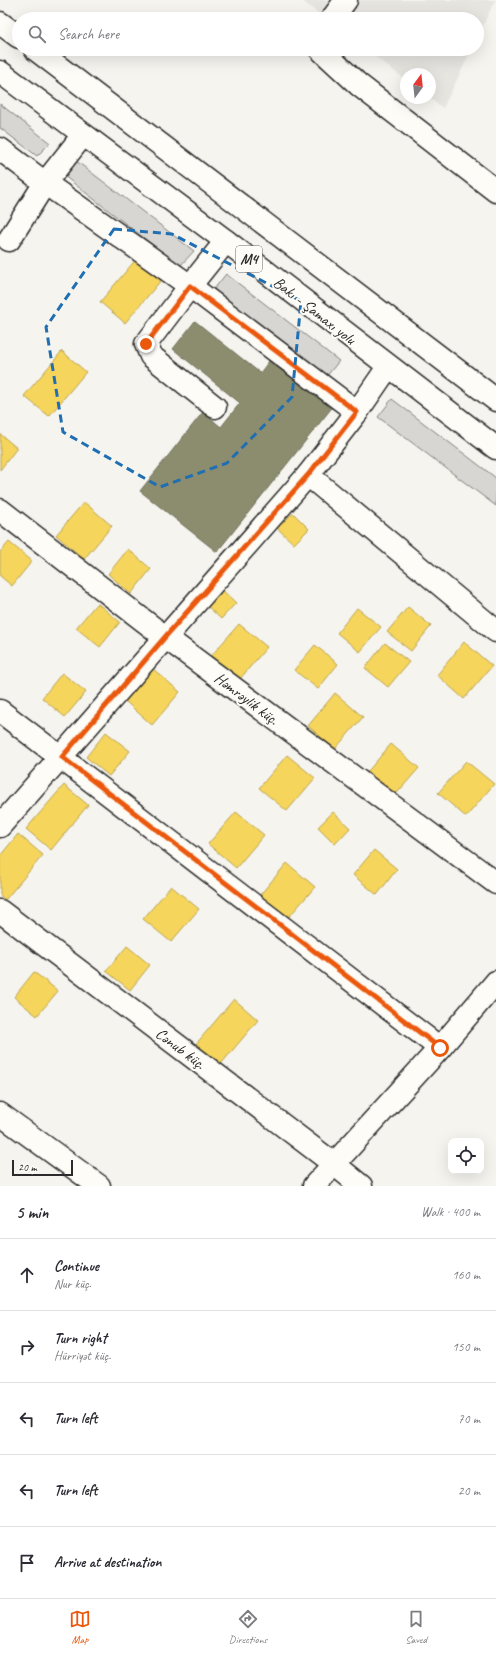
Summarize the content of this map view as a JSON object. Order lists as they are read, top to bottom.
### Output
{
  "streets": {
    "main road": [
      "M4",
      "Bakı - Şamaxı yolu",
      "Həmrəylik küç.",
      "Cənub küç."
    ]
  },
  "scale_bar": "20 m",
  "north": "top",
  "page": {
    "search": "Search here",
    "scale": "20 m",
    "heading": ["5 min", "Walk · 400 m"],
    "list": [
      ["Continue", "Nur küç.", "160 m"],
      ["Turn right", "Hürriyət küç.", "150 m"],
      ["Turn left", "70 m"],
      ["Turn left", "20 m"],
      "Arrive at destination"
    ],
    "nav": ["Map", "Directions", "Saved"]
  }
}
